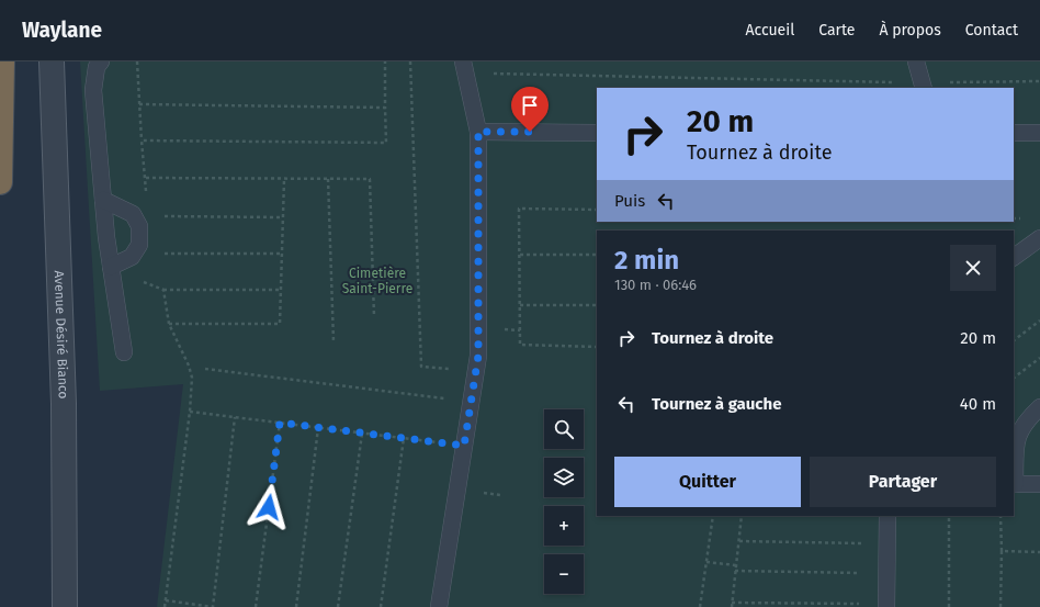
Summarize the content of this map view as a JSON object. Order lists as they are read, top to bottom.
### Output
{
  "streets": {
    "street": ["Avenue Désiré Bianco"]
  },
  "parks": ["Cimetière Saint-Pierre"],
  "page": {
    "header": "Waylane",
    "nav": [
      "Accueil",
      "Carte",
      "À propos",
      "Contact"
    ],
    "turn": ["20 m", "Tournez à droite"],
    "then": "Puis",
    "heading": ["2 min", "130 m · 06:46"],
    "list": [
      {
        "name": "Tournez à droite",
        "value": "20 m"
      },
      {
        "name": "Tournez à gauche",
        "value": "40 m"
      }
    ],
    "map_buttons": ["+", "−"],
    "buttons": ["Quitter", "Partager"]
  }
}
